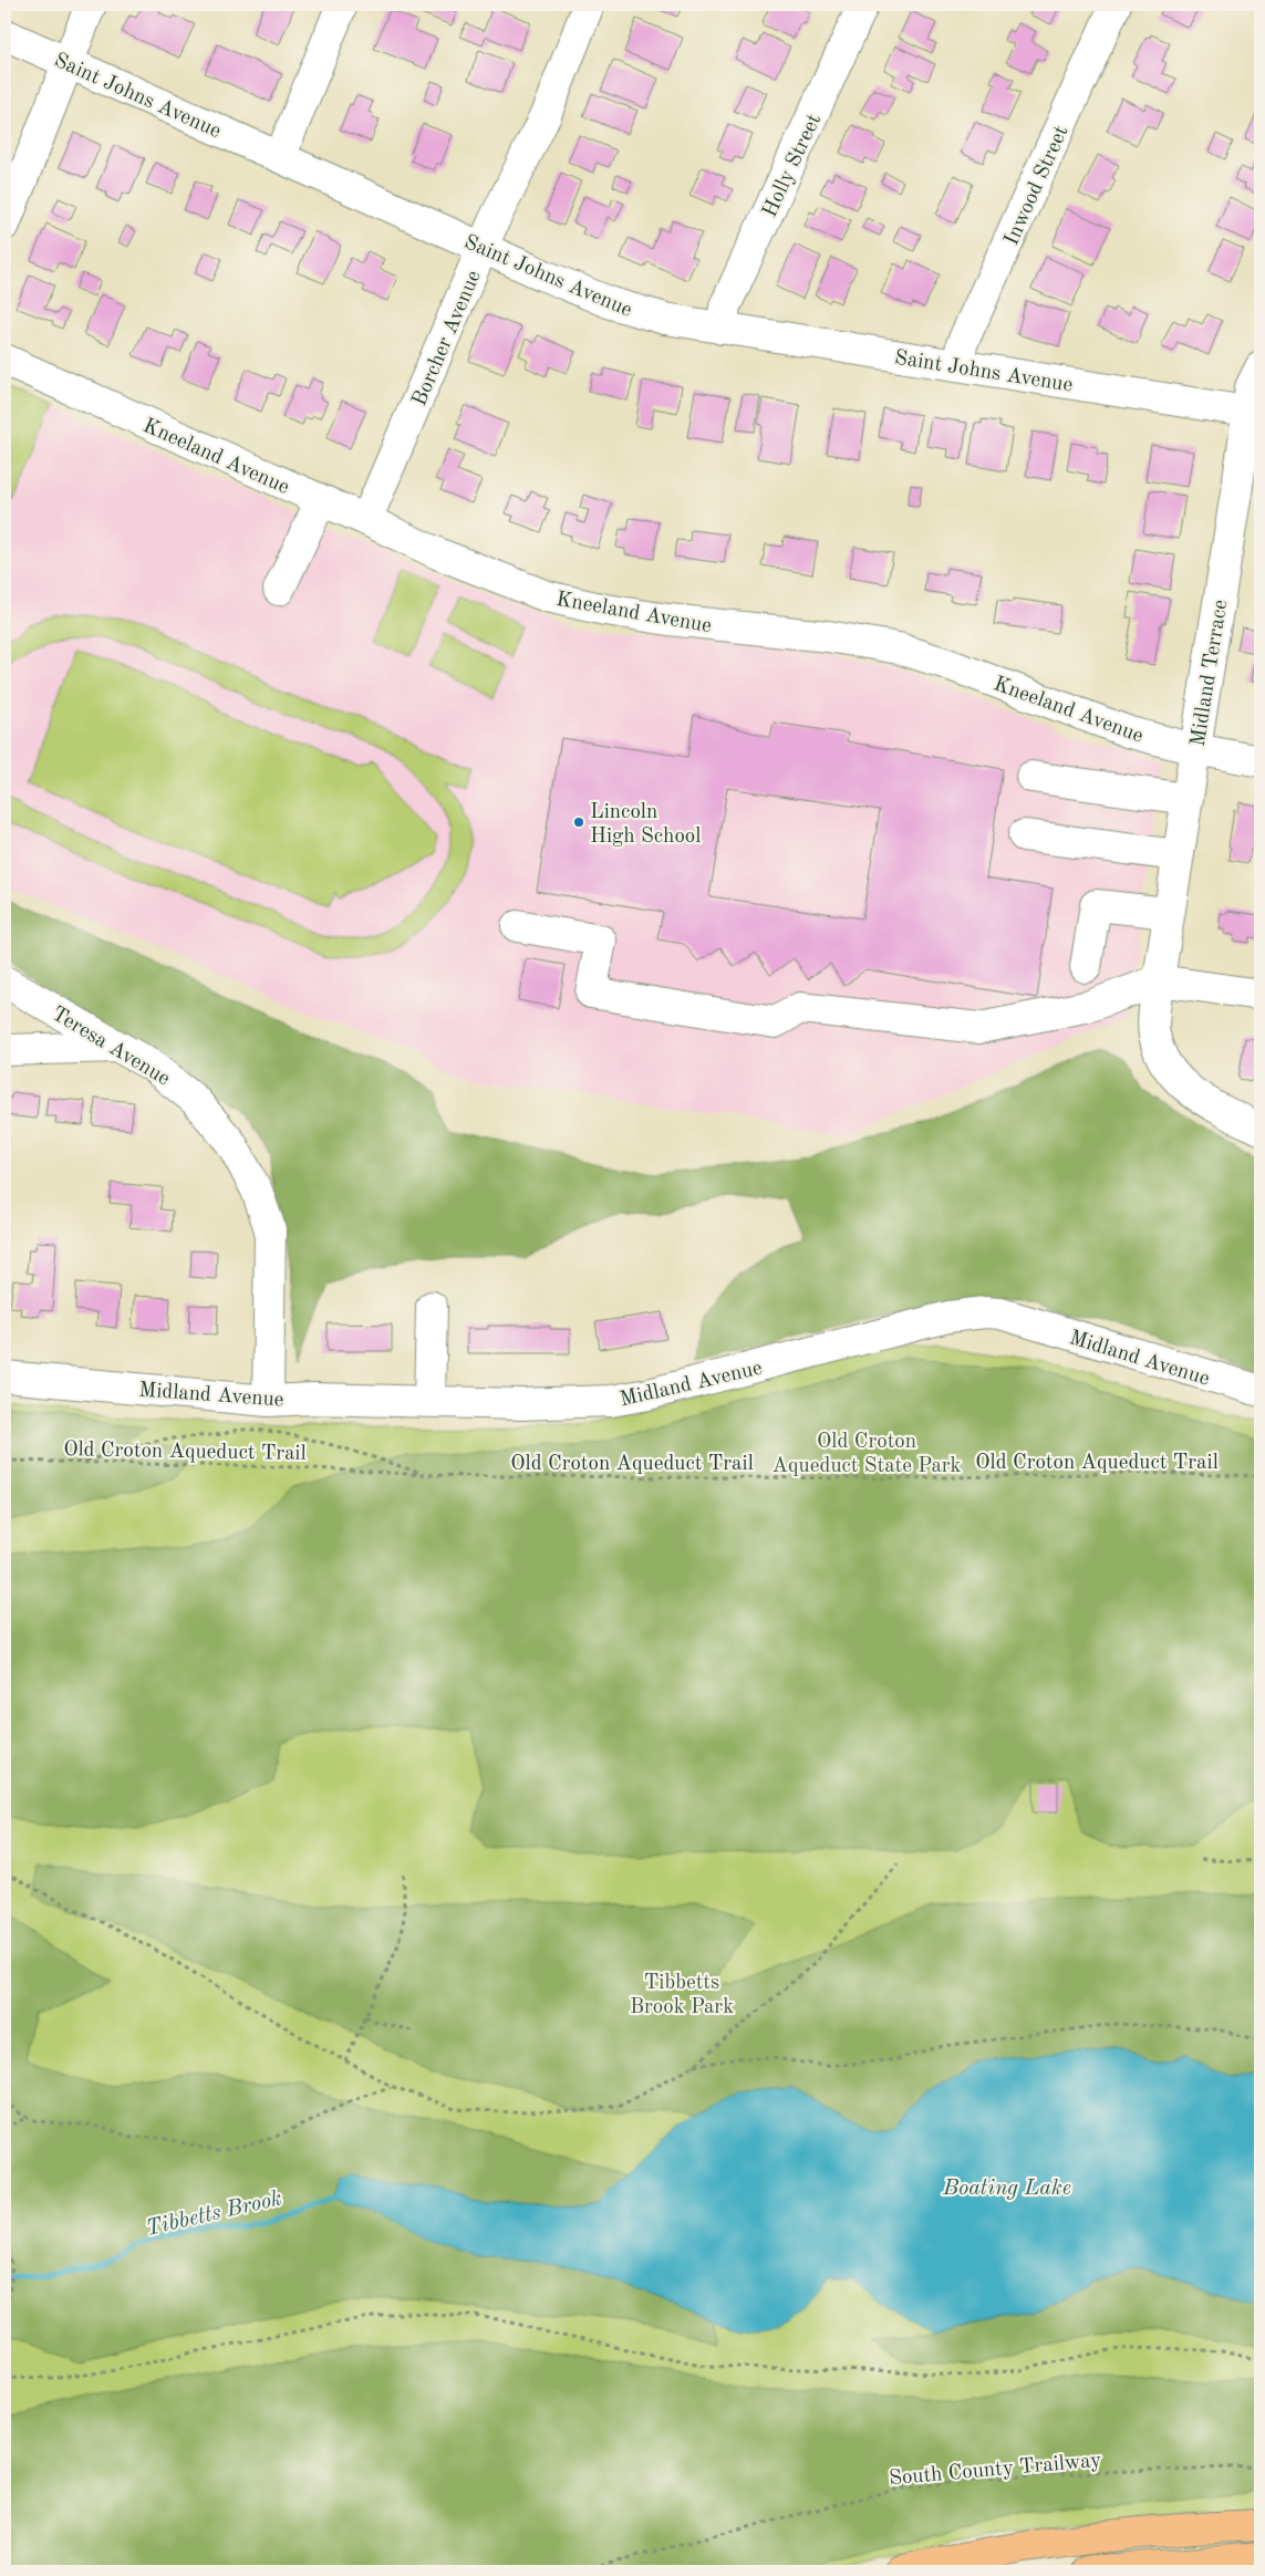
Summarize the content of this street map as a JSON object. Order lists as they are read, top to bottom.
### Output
{
  "streets": {
    "street": [
      "Saint Johns Avenue",
      "Holly Street",
      "Inwood Street",
      "Borcher Avenue",
      "Kneeland Avenue",
      "Midland Terrace",
      "Teresa Avenue",
      "Midland Avenue"
    ],
    "path": ["Old Croton Aqueduct Trail", "South County Trailway"]
  },
  "crossings": [
    ["Saint Johns Avenue", "Holly Street"],
    ["Saint Johns Avenue", "Inwood Street"],
    ["Saint Johns Avenue", "Borcher Avenue"],
    ["Saint Johns Avenue", "Midland Terrace"],
    ["Borcher Avenue", "Kneeland Avenue"],
    ["Kneeland Avenue", "Midland Terrace"],
    ["Teresa Avenue", "Midland Avenue"]
  ],
  "water": ["Boating Lake", "Tibbetts Brook"],
  "parks": ["Old Croton Aqueduct State Park", "Tibbetts Brook Park"],
  "places": ["Lincoln High School"]
}
